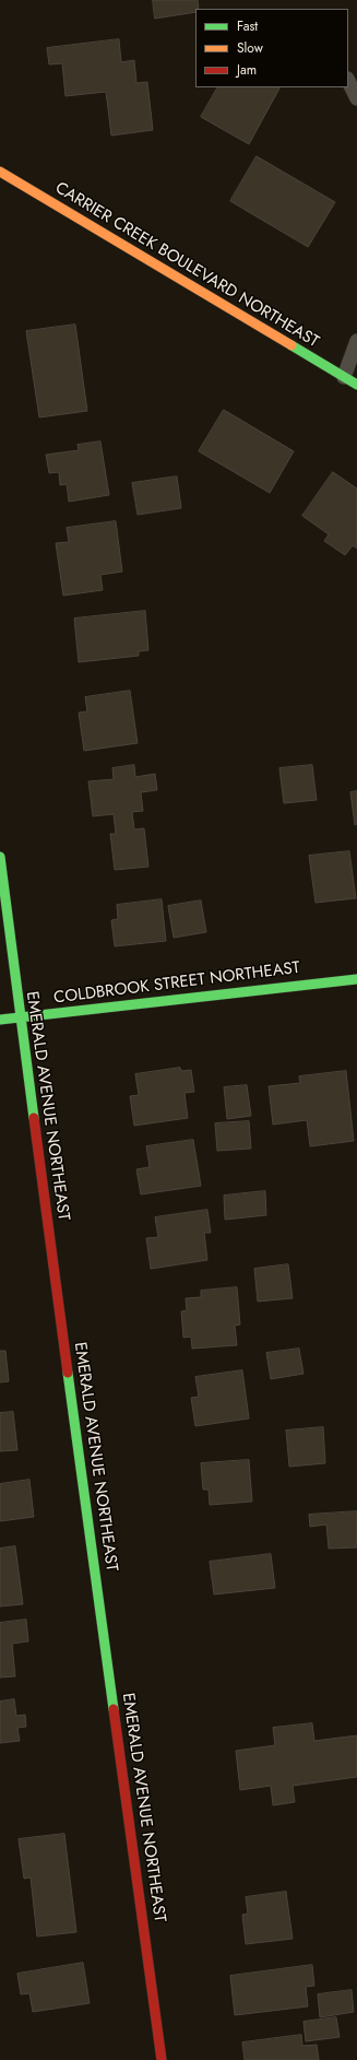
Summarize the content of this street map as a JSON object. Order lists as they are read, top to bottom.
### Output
{
  "streets": {
    "street": ["CARRIER CREEK BOULEVARD NORTHEAST", "COLDBROOK STREET NORTHEAST", "EMERALD AVENUE NORTHEAST"]
  },
  "crossings": [
    ["COLDBROOK STREET NORTHEAST", "EMERALD AVENUE NORTHEAST"]
  ],
  "legend": ["Fast", "Slow", "Jam"]
}
